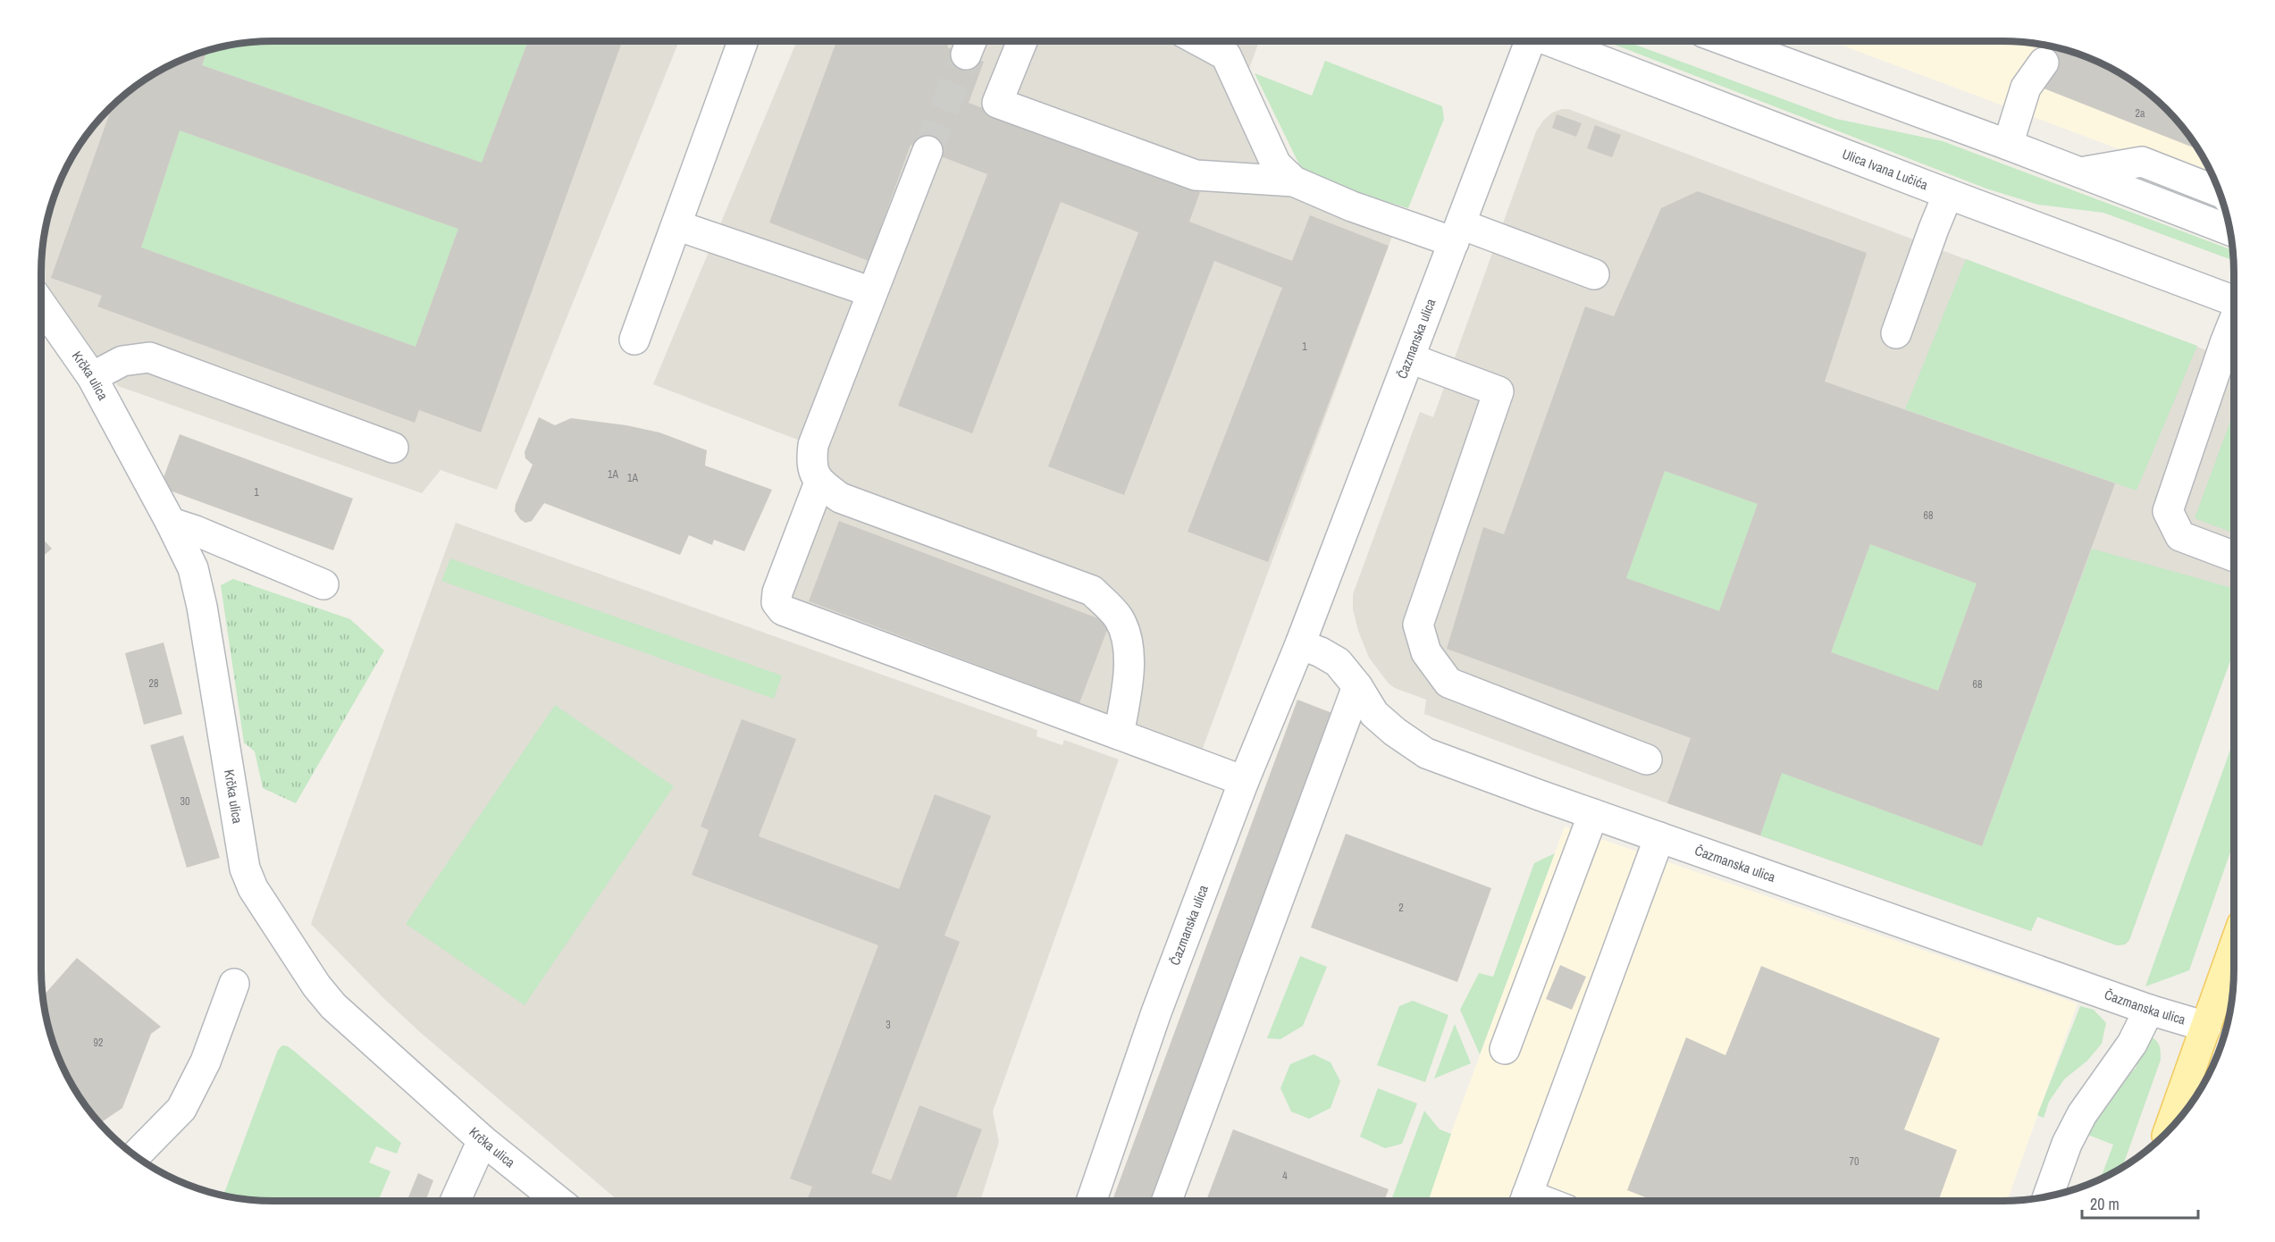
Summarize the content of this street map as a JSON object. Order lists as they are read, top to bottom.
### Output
{
  "streets": {
    "street": ["Ulica Ivana Lučića", "Čazmanska ulica", "Krčka ulica"]
  },
  "house_numbers": [
    "2a",
    "1",
    "1A",
    "1A",
    "1",
    "68",
    "28",
    "68",
    "30",
    "2",
    "3",
    "92",
    "70",
    "4"
  ],
  "scale_bar": "20 m"
}
